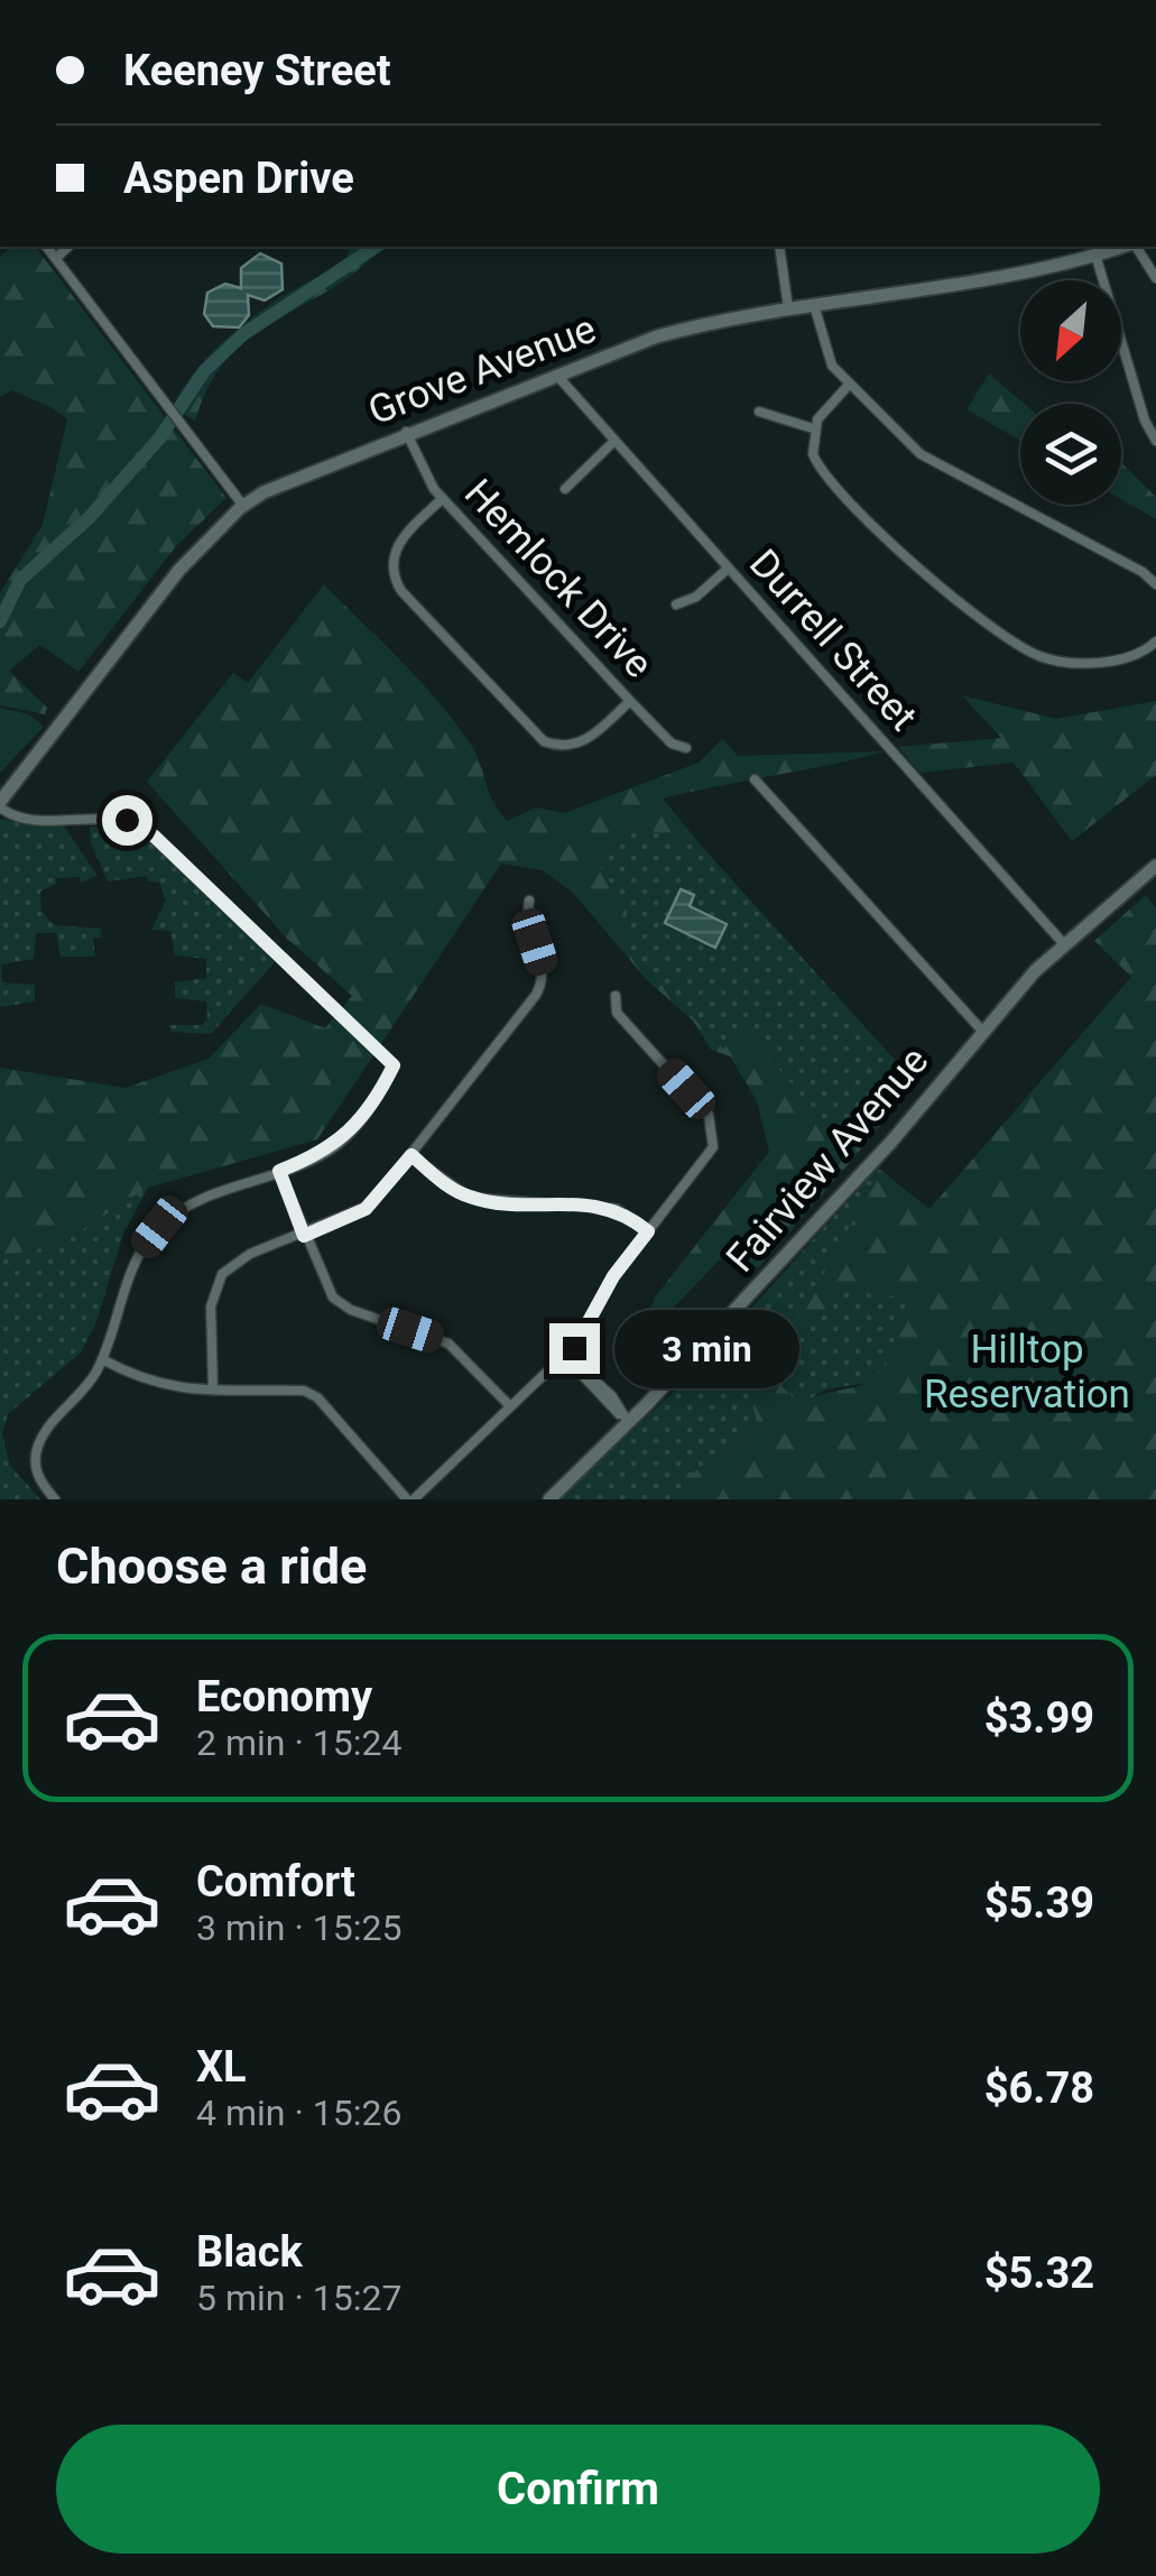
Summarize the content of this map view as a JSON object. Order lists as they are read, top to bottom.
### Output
{
  "streets": {
    "street": [
      "Grove Avenue",
      "Hemlock Drive",
      "Durrell Street",
      "Fairview Avenue"
    ]
  },
  "crossings": [
    ["Grove Avenue", "Hemlock Drive"],
    ["Grove Avenue", "Durrell Street"],
    ["Durrell Street", "Fairview Avenue"]
  ],
  "parks": ["Hilltop Reservation"],
  "north": "bottom left",
  "page": {
    "banner": ["Keeney Street", "Aspen Drive"],
    "bubble": "3 min",
    "heading": "Choose a ride",
    "list": [
      {
        "name": "Economy",
        "note": "2 min · 15:24",
        "value": "$3.99"
      },
      {
        "name": "Comfort",
        "note": "3 min · 15:25",
        "value": "$5.39"
      },
      {
        "name": "XL",
        "note": "4 min · 15:26",
        "value": "$6.78"
      },
      {
        "name": "Black",
        "note": "5 min · 15:27",
        "value": "$5.32"
      }
    ],
    "buttons": "Confirm"
  }
}
